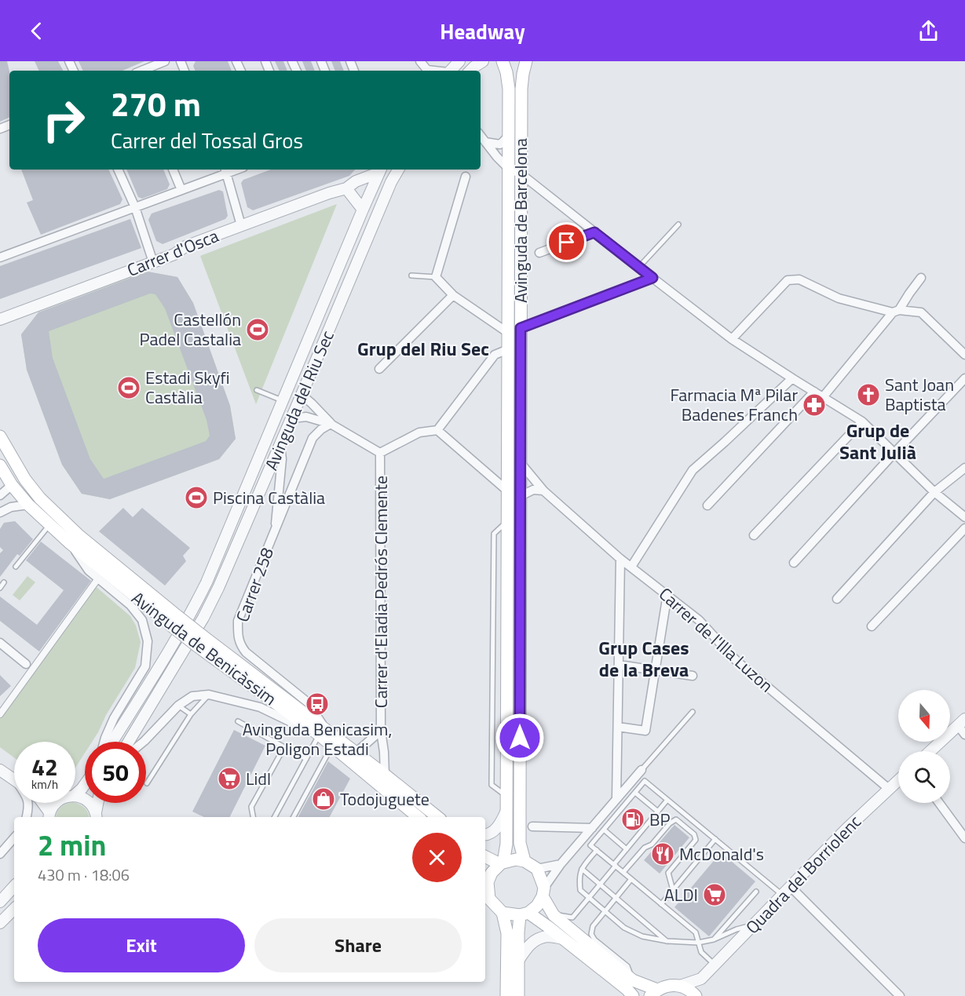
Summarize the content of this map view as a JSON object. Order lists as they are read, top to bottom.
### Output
{
  "streets": {
    "main road": ["Avinguda de Barcelona", "Avinguda de Benicàssim"],
    "street": [
      "Carrer d'Osca",
      "Avinguda del Riu Sec",
      "Carrer 258",
      "Carrer d'Eladia Pedrós Clemente",
      "Carrer de l'Illa Luzon",
      "Quadra del Borriolenc"
    ]
  },
  "crossings": [
    ["Avinguda de Barcelona", "Carrer de l'Illa Luzon"],
    ["Carrer d'Osca", "Avinguda del Riu Sec"],
    ["Avinguda del Riu Sec", "Carrer 258"],
    ["Avinguda del Riu Sec", "Carrer d'Eladia Pedrós Clemente"],
    ["Carrer 258", "Carrer d'Eladia Pedrós Clemente"],
    ["Carrer 258", "Avinguda de Benicàssim"],
    ["Carrer d'Eladia Pedrós Clemente", "Avinguda de Benicàssim"],
    ["Carrer de l'Illa Luzon", "Quadra del Borriolenc"]
  ],
  "districts": ["Grup del Riu Sec", "Grup de Sant Julià", "Grup Cases de la Breva"],
  "places": {
    "sports": ["Castellón Padel Castalia", "Estadi Skyfi Castàlia", "Piscina Castàlia"],
    "church": ["Sant Joan Baptista"],
    "pharmacy": ["Farmacia Mª Pilar Badenes Franch"],
    "bus stop": ["Avinguda Benicasim, Poligon Estadi"],
    "supermarket": ["Lidl", "ALDI"],
    "shop": ["Todojuguete"],
    "fuel station": ["BP"],
    "restaurant": ["McDonald's"]
  },
  "north": "bottom",
  "page": {
    "header": "Headway",
    "turn": ["270 m", "Carrer del Tossal Gros"],
    "speed": "42 km/h",
    "limit": "50",
    "heading": ["2 min", "430 m · 18:06"],
    "buttons": ["Exit", "Share"]
  }
}
